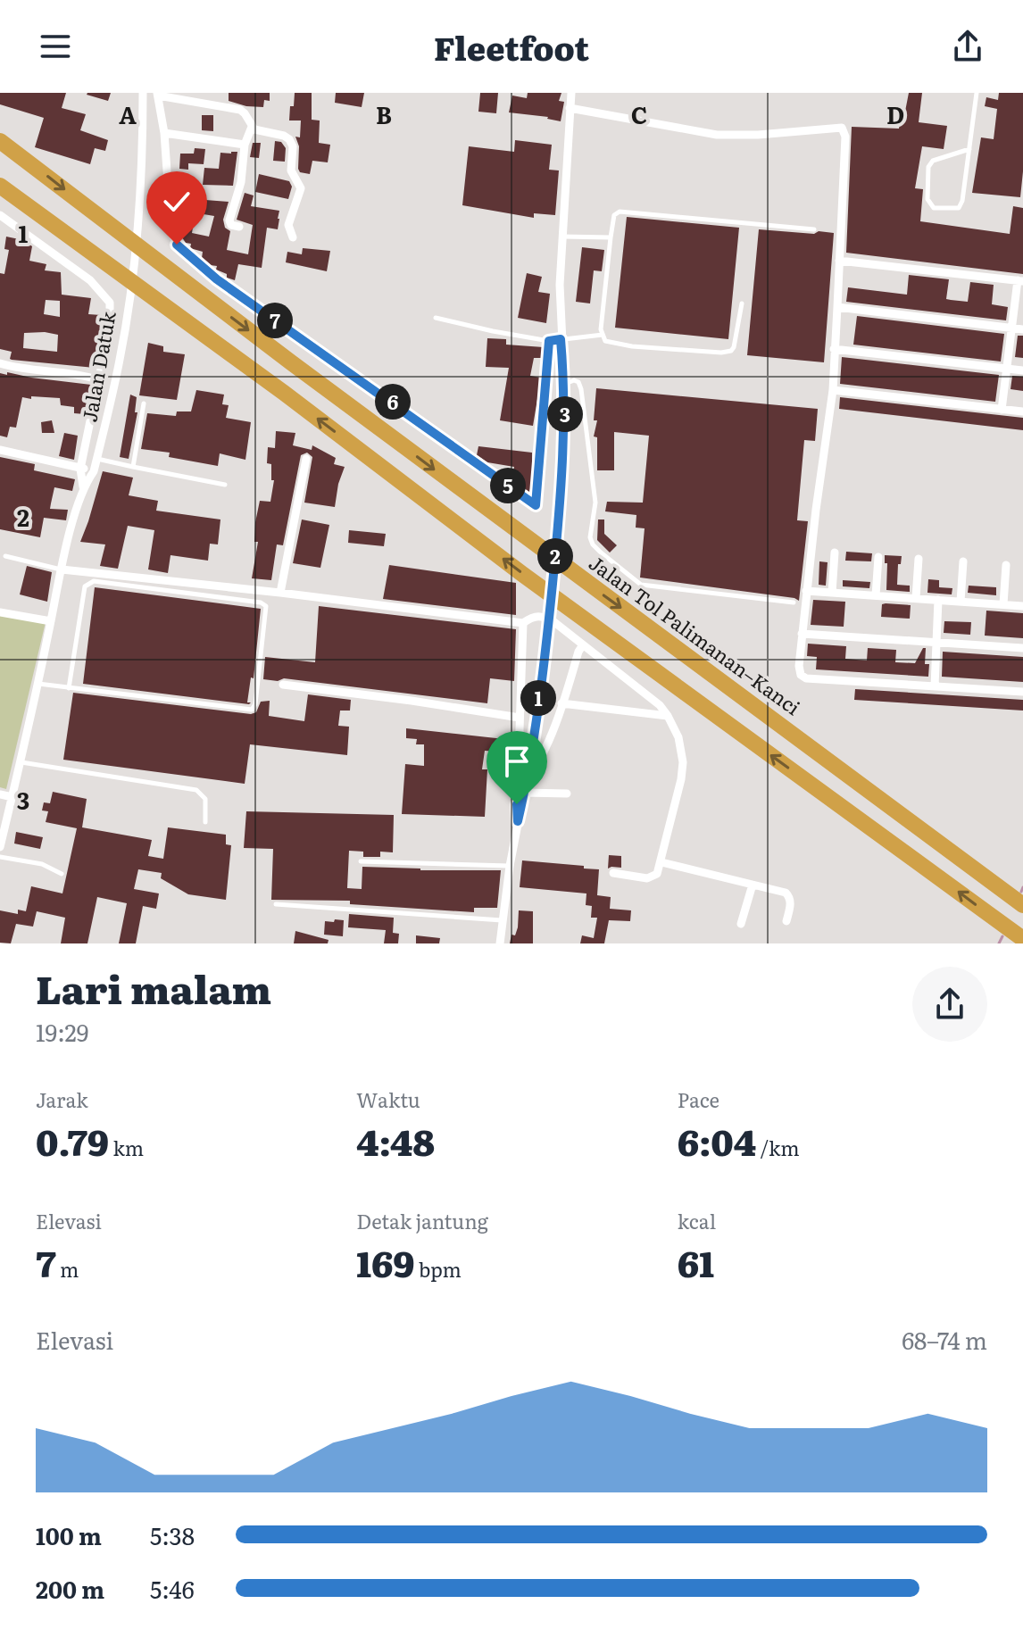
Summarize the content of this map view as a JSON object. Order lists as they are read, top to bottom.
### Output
{
  "streets": {
    "highway": ["Jalan Tol Palimanan–Kanci"],
    "street": ["Jalan Datuk"]
  },
  "page": {
    "header": "Fleetfoot",
    "pins": [
      "7",
      "6",
      "3",
      "5",
      "2",
      "1"
    ],
    "heading": ["Lari malam", "19:29"],
    "stats": [
      ["Jarak", "0.79 km"],
      ["Waktu", "4:48"],
      ["Pace", "6:04 /km"],
      ["Elevasi", "7 m"],
      ["Detak jantung", "169 bpm"],
      ["kcal", "61"]
    ],
    "chart": ["Elevasi", "68–74 m"],
    "list": [
      {
        "name": "100 m",
        "note": "5:38"
      },
      {
        "name": "200 m",
        "note": "5:46"
      }
    ]
  },
  "grid": {
    "columns": [
      "A",
      "B",
      "C",
      "D"
    ],
    "rows": ["1", "2", "3"]
  }
}
